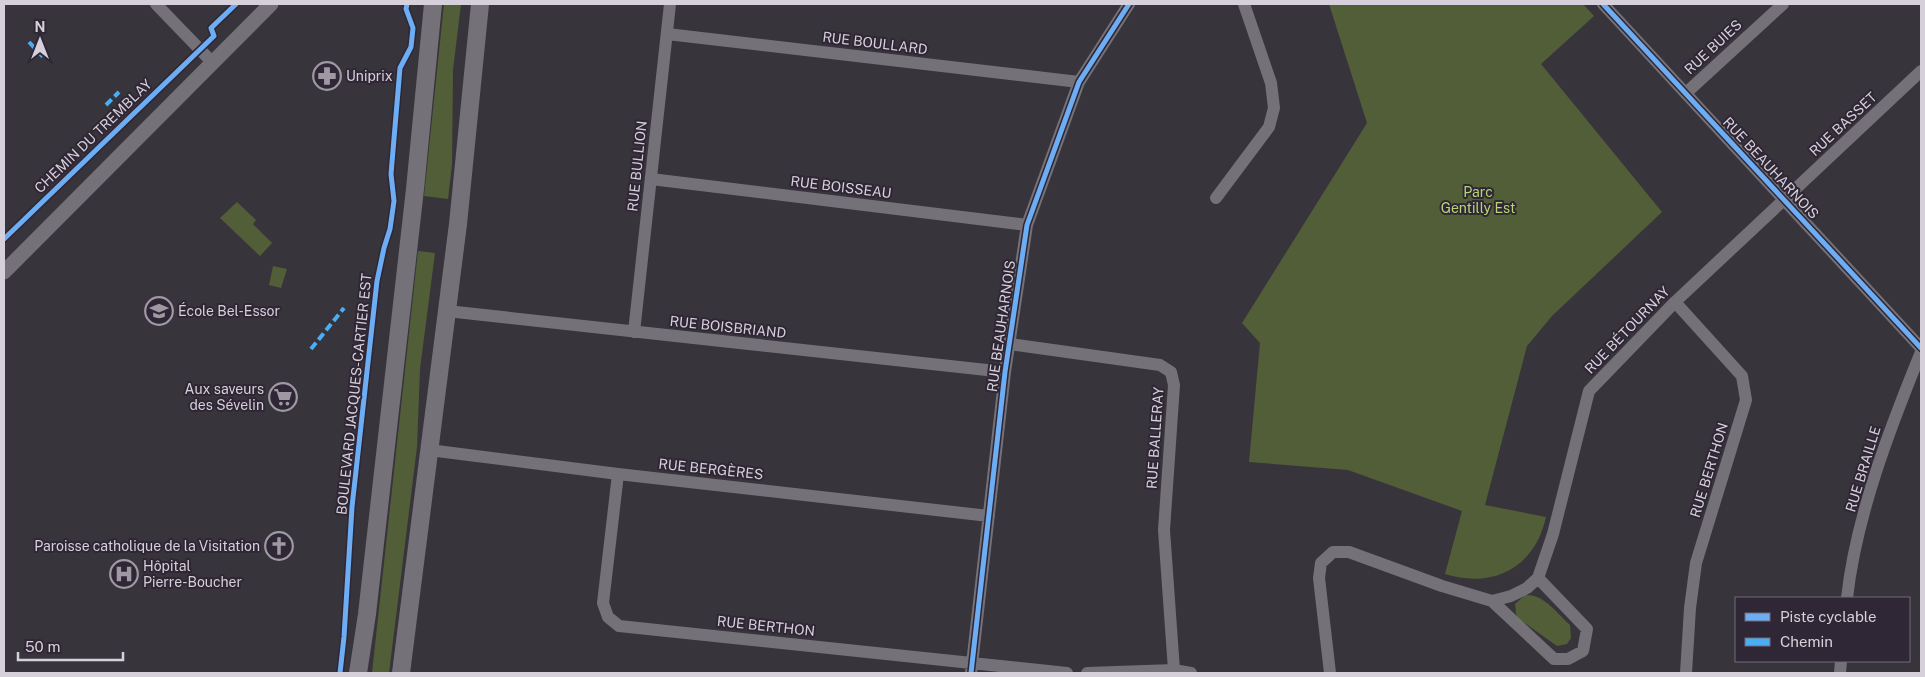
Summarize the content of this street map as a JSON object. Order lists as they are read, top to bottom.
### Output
{
  "streets": {
    "street": [
      "RUE BOULLARD",
      "RUE BUIES",
      "RUE BASSET",
      "RUE BULLION",
      "RUE BEAUHARNOIS",
      "RUE BOISSEAU",
      "RUE BOISBRIAND",
      "RUE BÉTOURNAY",
      "RUE BALLERAY",
      "RUE BERGÈRES",
      "RUE BRAILLE",
      "RUE BERTHON"
    ],
    "cycle path": ["CHEMIN DU TREMBLAY", "BOULEVARD JACQUES-CARTIER EST"]
  },
  "crossings": [
    ["RUE BOULLARD", "RUE BULLION"],
    ["RUE BOULLARD", "RUE BEAUHARNOIS"],
    ["RUE BUIES", "RUE BEAUHARNOIS"],
    ["RUE BASSET", "RUE BEAUHARNOIS"],
    ["RUE BASSET", "RUE BÉTOURNAY"],
    ["RUE BULLION", "RUE BOISSEAU"],
    ["RUE BULLION", "RUE BOISBRIAND"],
    ["RUE BEAUHARNOIS", "RUE BOISSEAU"],
    ["RUE BEAUHARNOIS", "RUE BOISBRIAND"],
    ["RUE BEAUHARNOIS", "RUE BÉTOURNAY"],
    ["RUE BEAUHARNOIS", "RUE BALLERAY"],
    ["RUE BEAUHARNOIS", "RUE BERGÈRES"],
    ["RUE BEAUHARNOIS", "RUE BRAILLE"],
    ["RUE BEAUHARNOIS", "RUE BERTHON"],
    ["RUE BÉTOURNAY", "RUE BERTHON"],
    ["RUE BERGÈRES", "RUE BERTHON"]
  ],
  "parks": ["Parc Gentilly Est"],
  "places": {
    "pharmacy": ["Uniprix"],
    "school or university": ["École Bel-Essor"],
    "supermarket": ["Aux saveurs des Sévelin"],
    "church": ["Paroisse catholique de la Visitation"],
    "hospital": ["Hôpital Pierre-Boucher"]
  },
  "legend": ["Piste cyclable", "Chemin"],
  "scale_bar": "50 m",
  "north": "top"
}
